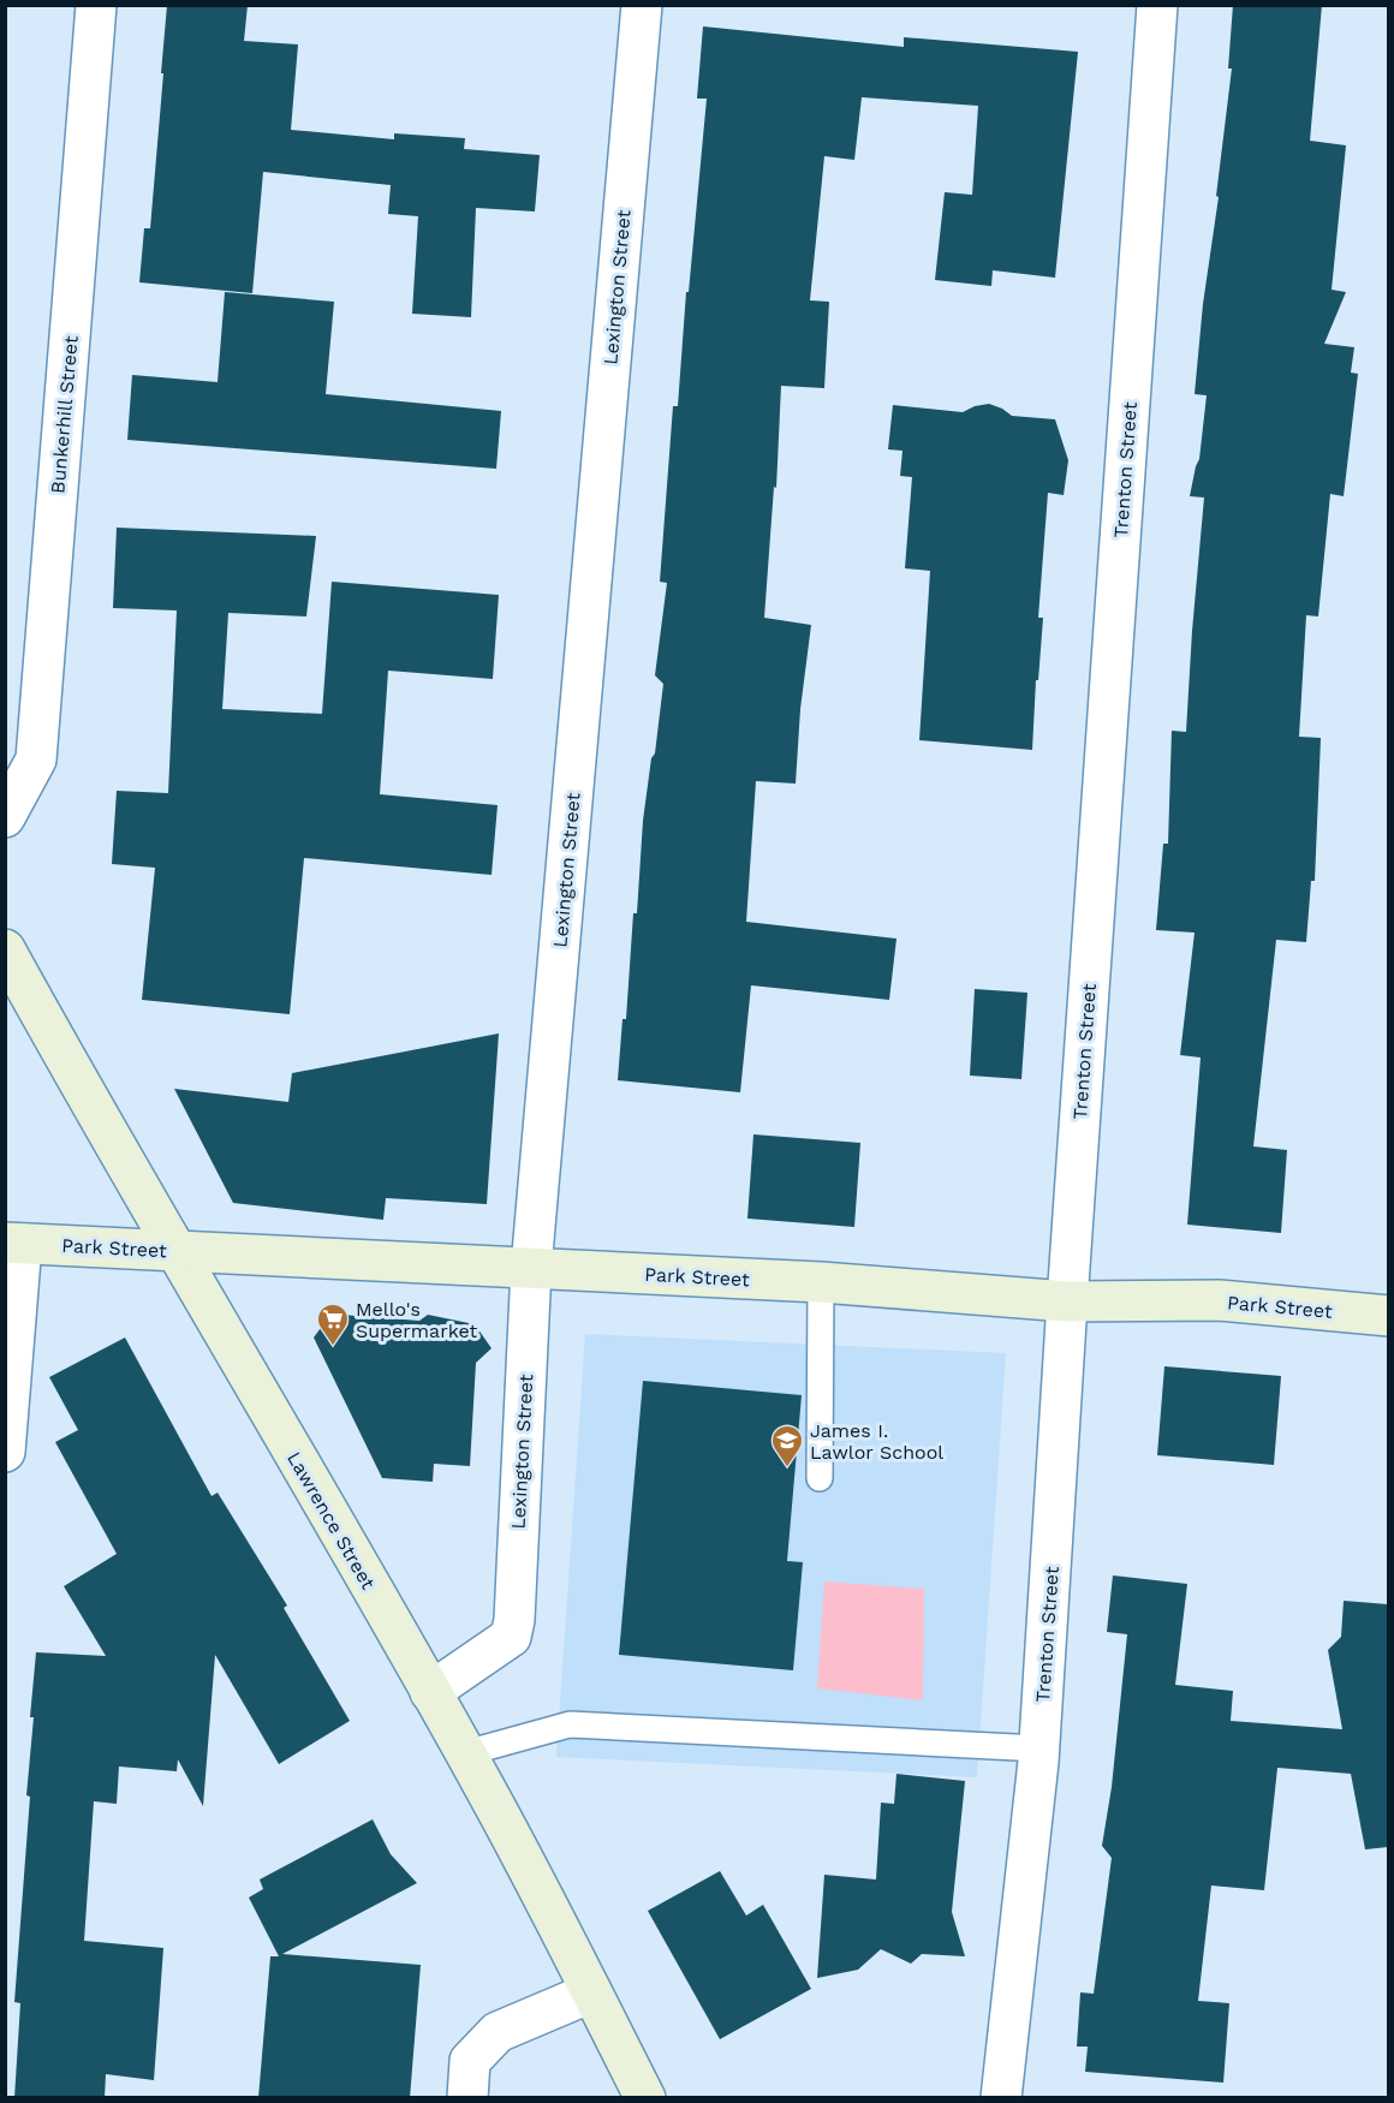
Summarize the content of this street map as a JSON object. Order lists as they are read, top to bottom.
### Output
{
  "streets": {
    "main road": ["Park Street", "Lawrence Street"],
    "street": ["Lexington Street", "Bunkerhill Street", "Trenton Street"]
  },
  "crossings": [
    ["Lexington Street", "Park Street"],
    ["Lexington Street", "Lawrence Street"],
    ["Trenton Street", "Park Street"],
    ["Park Street", "Lawrence Street"]
  ],
  "places": {
    "supermarket": ["Mello's Supermarket"],
    "school or university": ["James I. Lawlor School"]
  }
}
